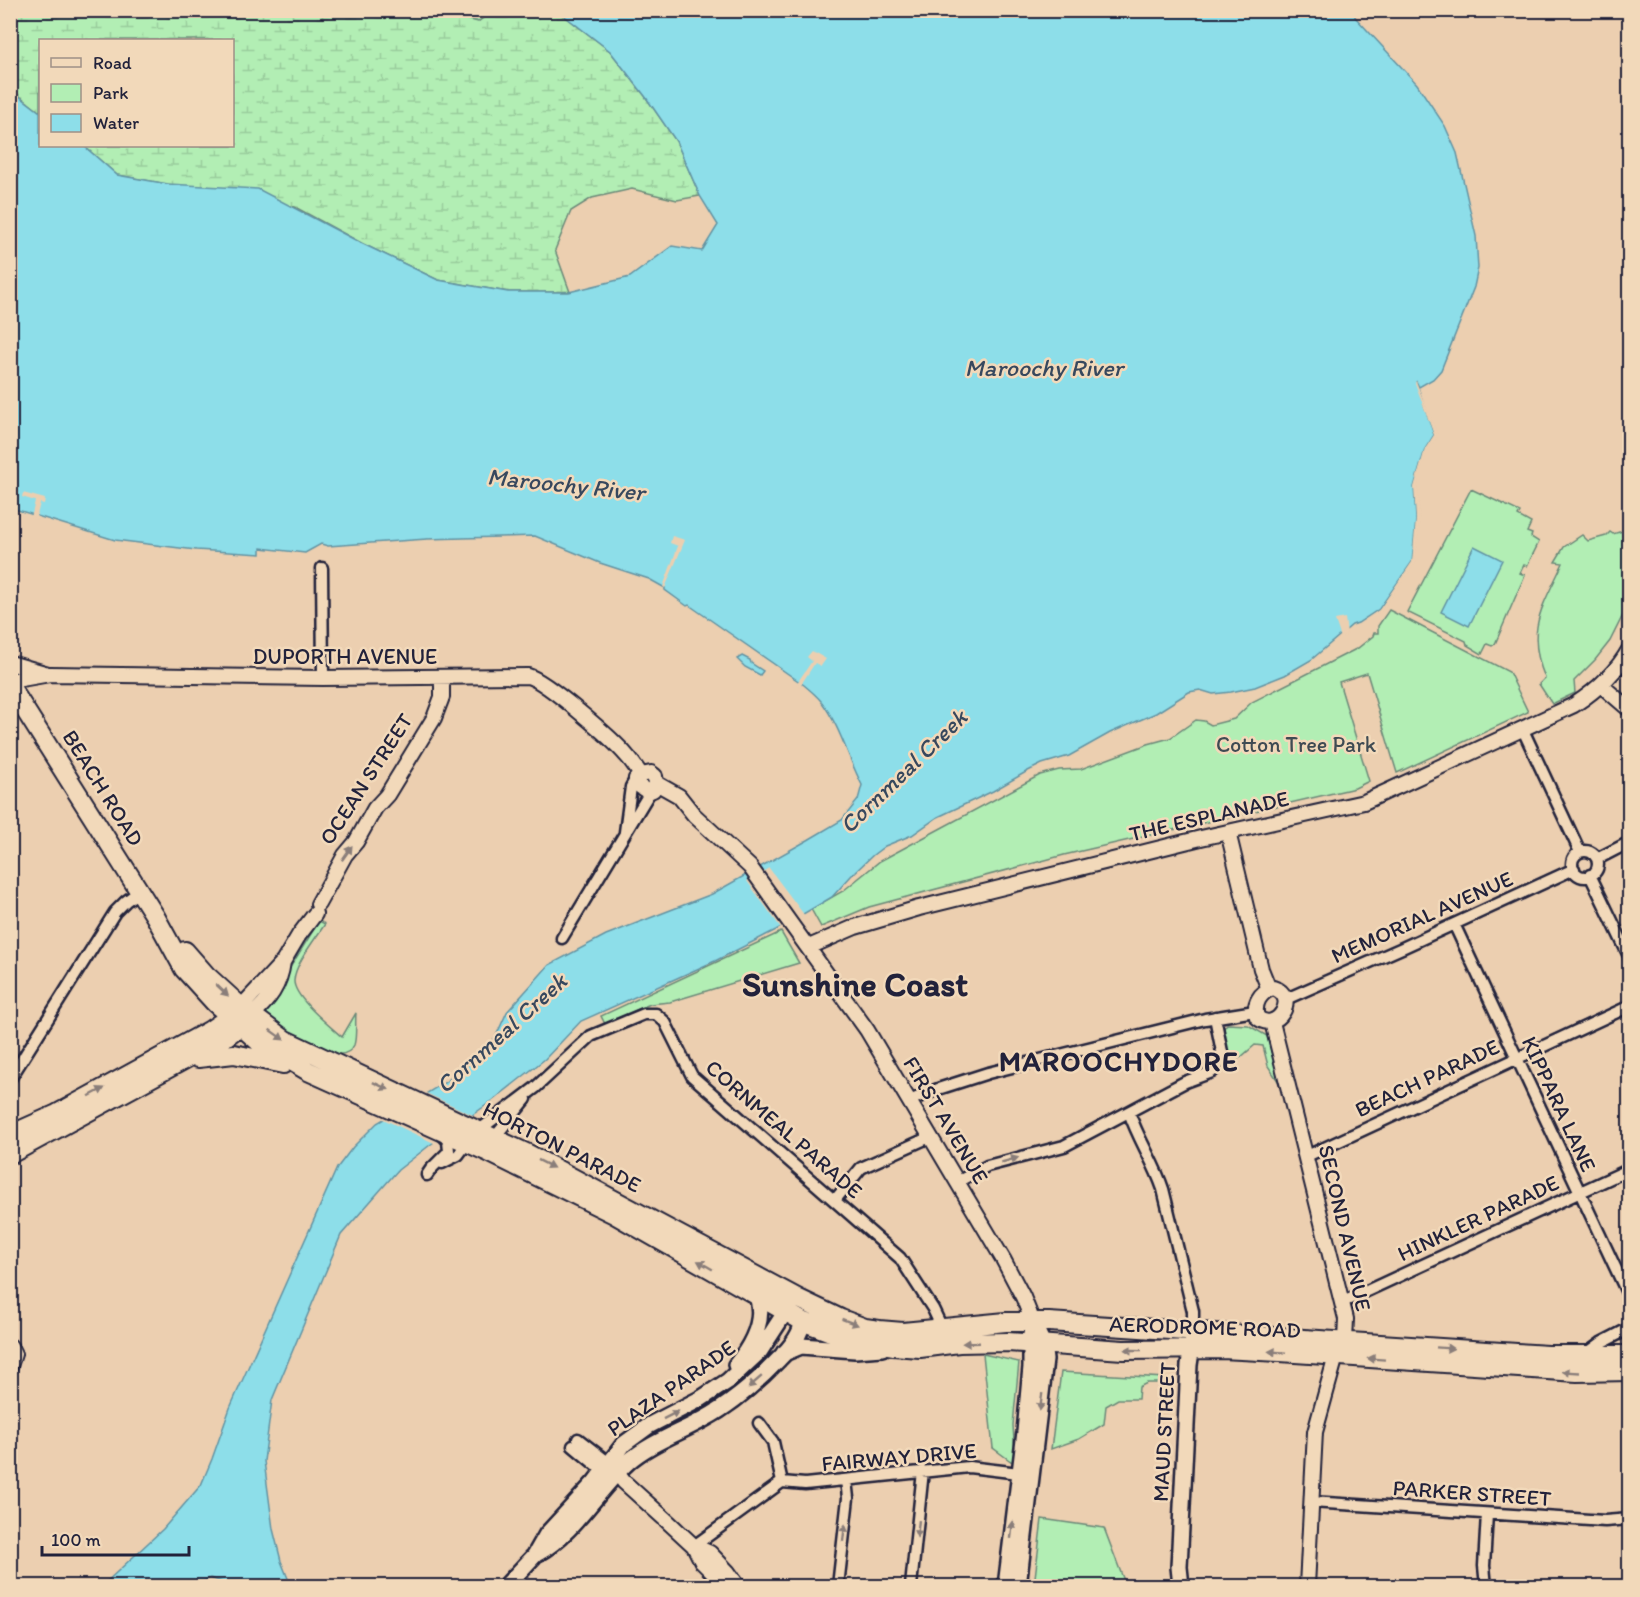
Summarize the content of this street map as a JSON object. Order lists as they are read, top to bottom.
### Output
{
  "streets": {
    "main road": [
      "BEACH ROAD",
      "HORTON PARADE",
      "AERODROME ROAD",
      "PLAZA PARADE",
      "MAUD STREET"
    ],
    "street": [
      "DUPORTH AVENUE",
      "OCEAN STREET",
      "THE ESPLANADE",
      "MEMORIAL AVENUE",
      "BEACH PARADE",
      "KIPPARA LANE",
      "FIRST AVENUE",
      "CORNMEAL PARADE",
      "HINKLER PARADE",
      "SECOND AVENUE",
      "FAIRWAY DRIVE",
      "PARKER STREET"
    ]
  },
  "crossings": [
    ["DUPORTH AVENUE", "OCEAN STREET"],
    ["OCEAN STREET", "BEACH ROAD"],
    ["OCEAN STREET", "HORTON PARADE"],
    ["BEACH ROAD", "HORTON PARADE"],
    ["THE ESPLANADE", "FIRST AVENUE"],
    ["MEMORIAL AVENUE", "KIPPARA LANE"],
    ["MEMORIAL AVENUE", "SECOND AVENUE"],
    ["BEACH PARADE", "KIPPARA LANE"],
    ["BEACH PARADE", "SECOND AVENUE"],
    ["KIPPARA LANE", "HINKLER PARADE"],
    ["FIRST AVENUE", "AERODROME ROAD"],
    ["CORNMEAL PARADE", "HORTON PARADE"],
    ["CORNMEAL PARADE", "AERODROME ROAD"],
    ["HORTON PARADE", "AERODROME ROAD"],
    ["HORTON PARADE", "PLAZA PARADE"],
    ["HINKLER PARADE", "SECOND AVENUE"],
    ["SECOND AVENUE", "AERODROME ROAD"],
    ["SECOND AVENUE", "PARKER STREET"],
    ["AERODROME ROAD", "PLAZA PARADE"],
    ["AERODROME ROAD", "MAUD STREET"]
  ],
  "one_way": ["OCEAN STREET"],
  "districts": ["Sunshine Coast", "MAROOCHYDORE"],
  "water": ["Maroochy River", "Cornmeal Creek"],
  "parks": ["Cotton Tree Park"],
  "legend": ["Road", "Park", "Water"],
  "scale_bar": "100 m"
}
